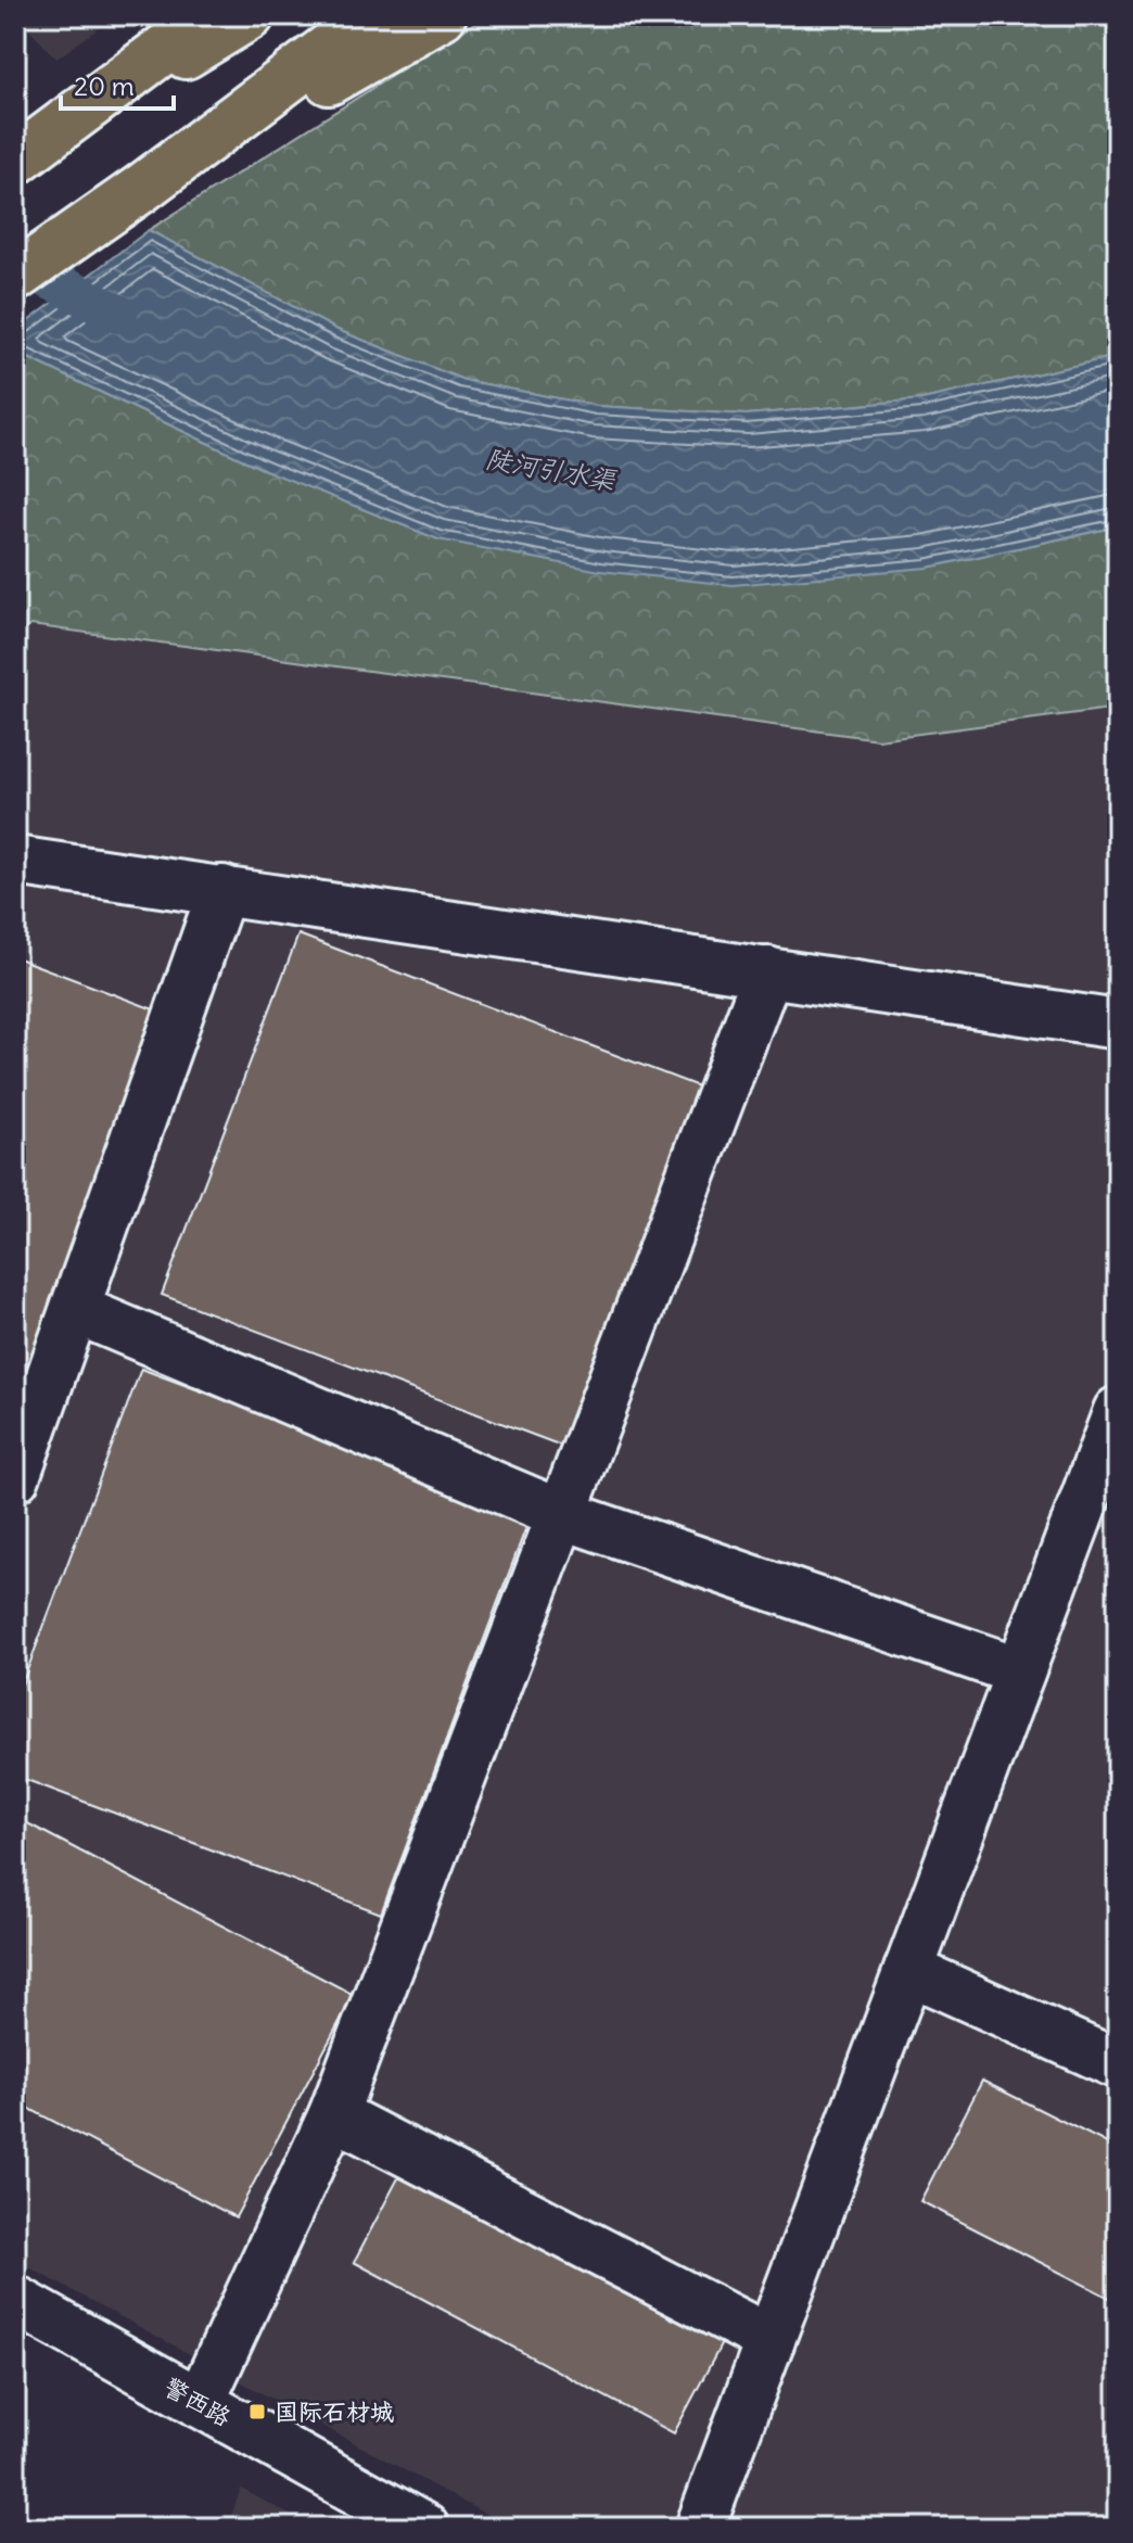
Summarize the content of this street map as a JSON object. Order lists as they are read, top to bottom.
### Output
{
  "streets": {
    "street": ["警西路"]
  },
  "water": ["陡河引水渠"],
  "places": {
    "transit": ["国际石材城"]
  },
  "scale_bar": "20 m"
}
